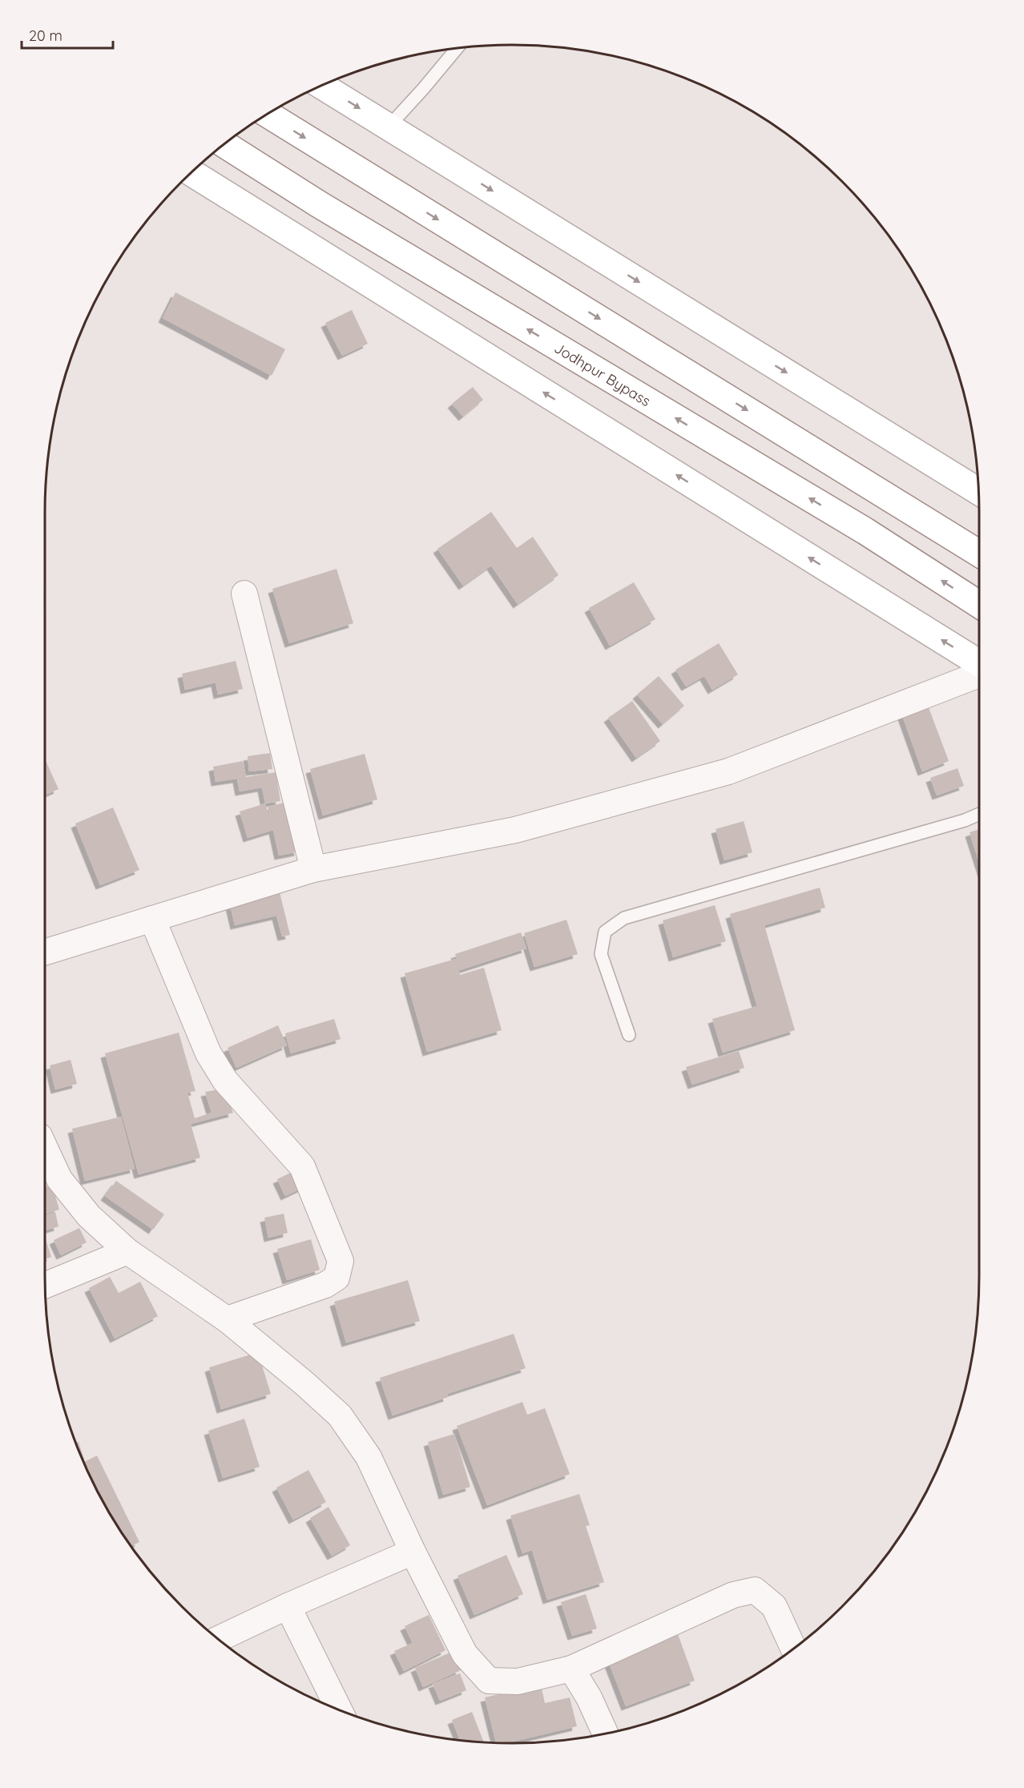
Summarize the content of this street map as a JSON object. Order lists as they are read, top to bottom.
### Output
{
  "streets": {
    "main road": ["Jodhpur Bypass"]
  },
  "scale_bar": "20 m"
}
